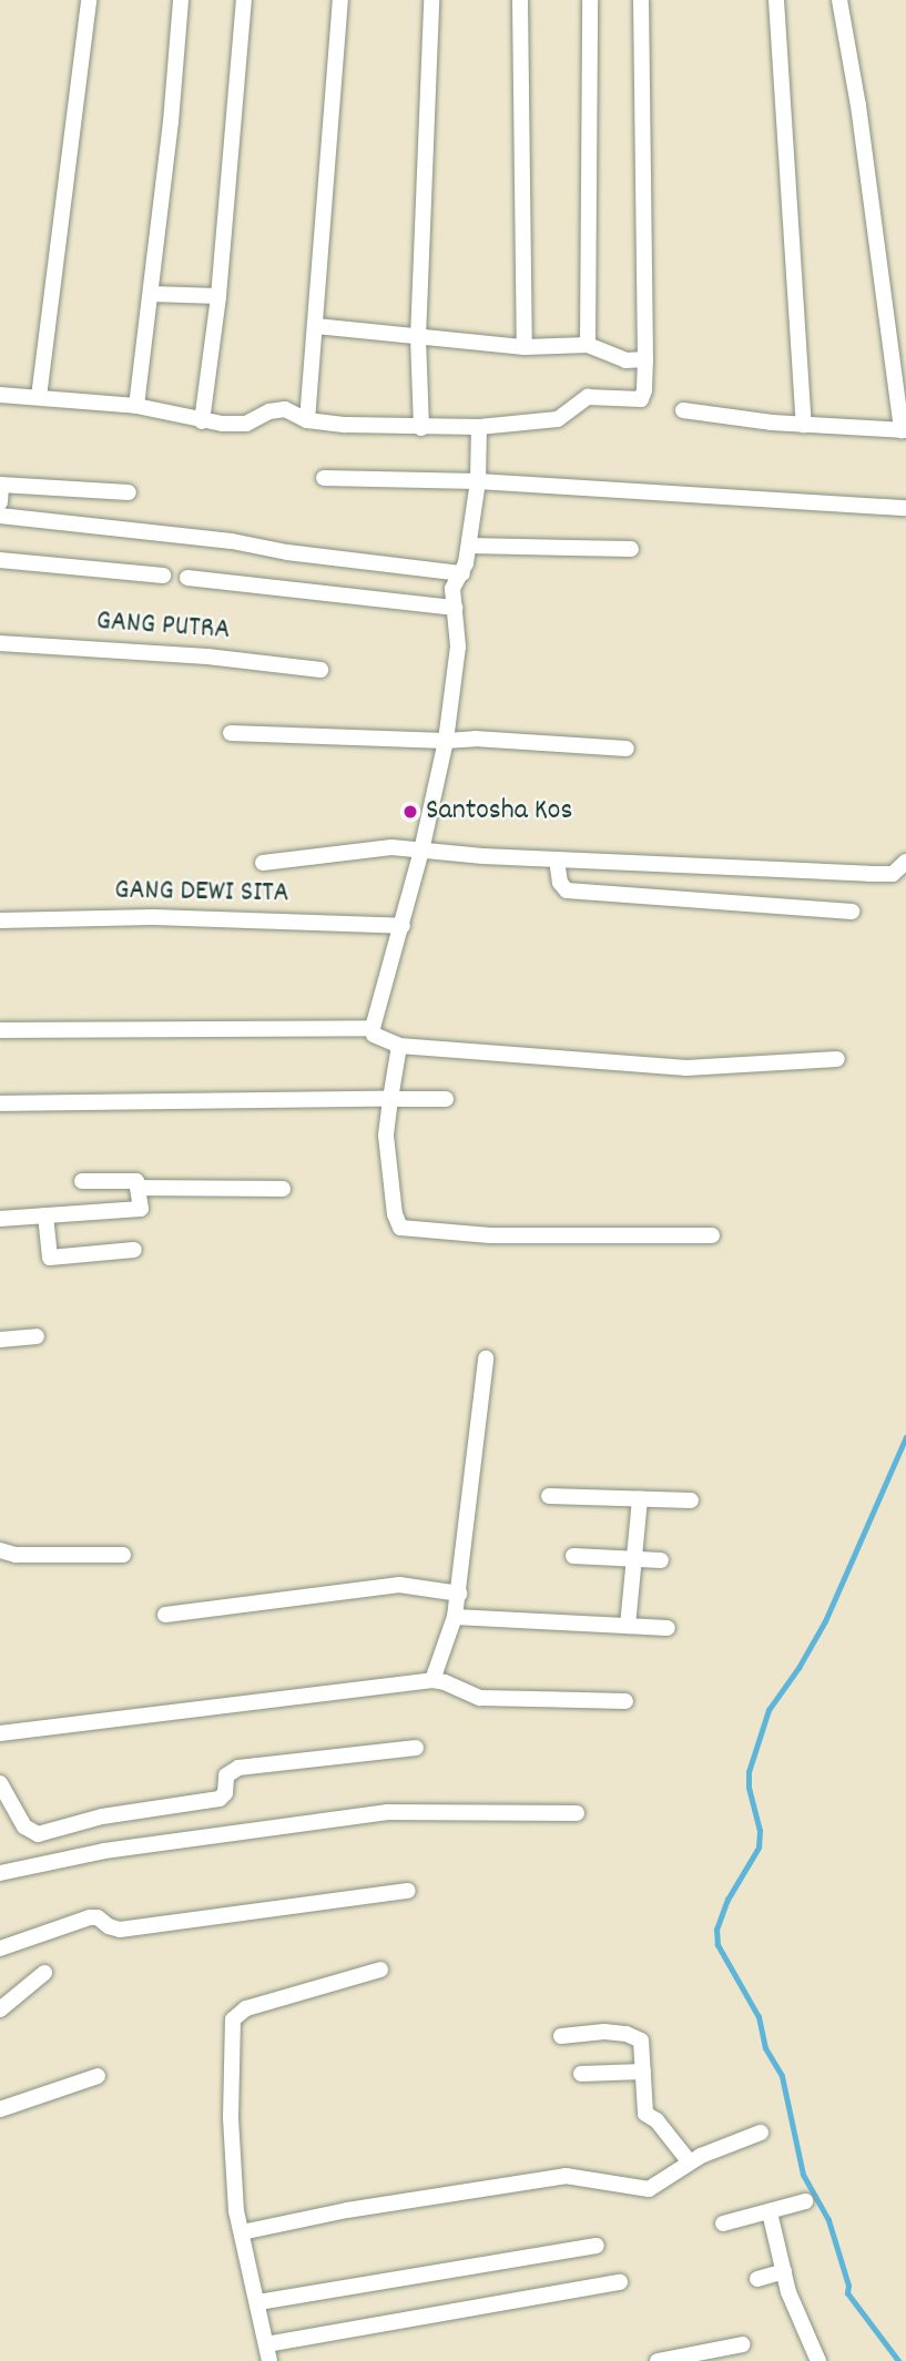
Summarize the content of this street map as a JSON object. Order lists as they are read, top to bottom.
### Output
{
  "streets": {
    "street": ["GANG PUTRA", "GANG DEWI SITA"]
  },
  "places": ["Santosha Kos"]
}
